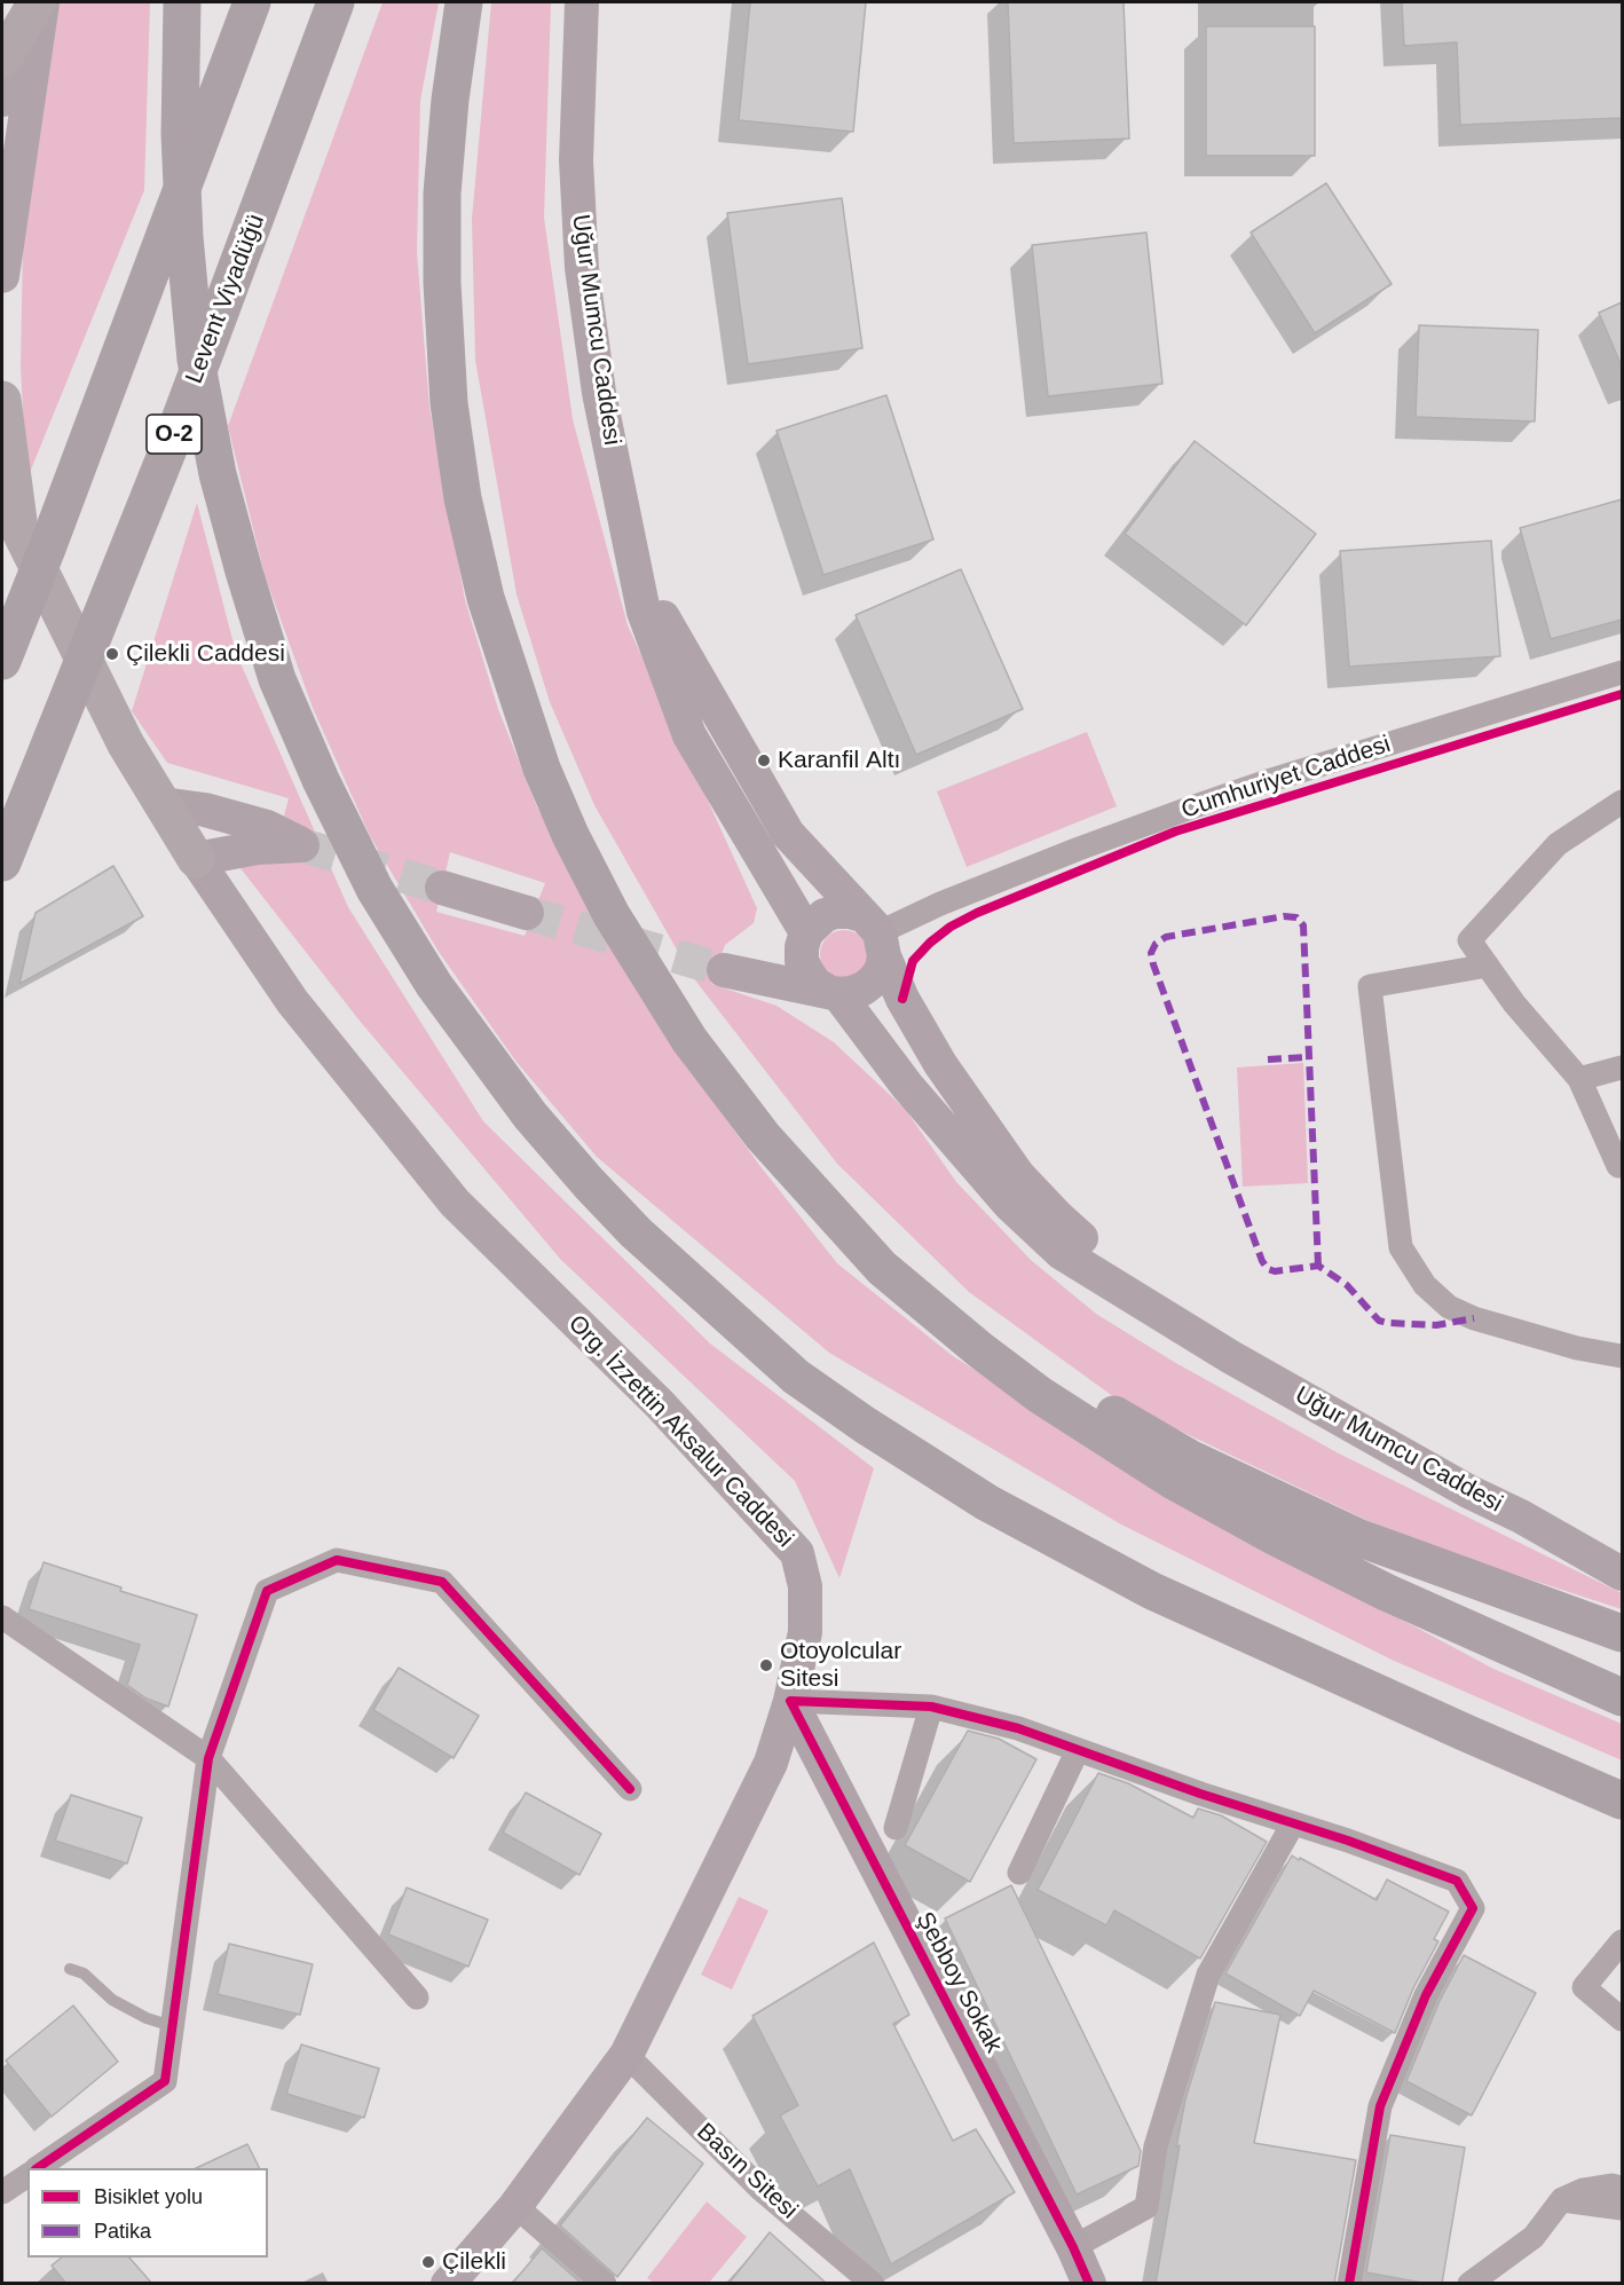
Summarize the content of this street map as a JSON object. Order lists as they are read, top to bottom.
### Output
{
  "streets": {
    "highway": ["Levent Viyadüğü", "O-2"],
    "main road": ["Uğur Mumcu Caddesi", "Org. İzzettin Aksalur Caddesi", "Şebboy Sokak"],
    "street": ["Cumhuriyet Caddesi", "Basın Sitesi"]
  },
  "crossings": [
    ["Uğur Mumcu Caddesi", "Cumhuriyet Caddesi"],
    ["Org. İzzettin Aksalur Caddesi", "Şebboy Sokak"],
    ["Org. İzzettin Aksalur Caddesi", "Basın Sitesi"]
  ],
  "places": [
    "Çilekli Caddesi",
    "Karanfil Altı",
    "Otoyolcular Sitesi",
    "Çilekli"
  ],
  "legend": ["Bisiklet yolu", "Patika"]
}
